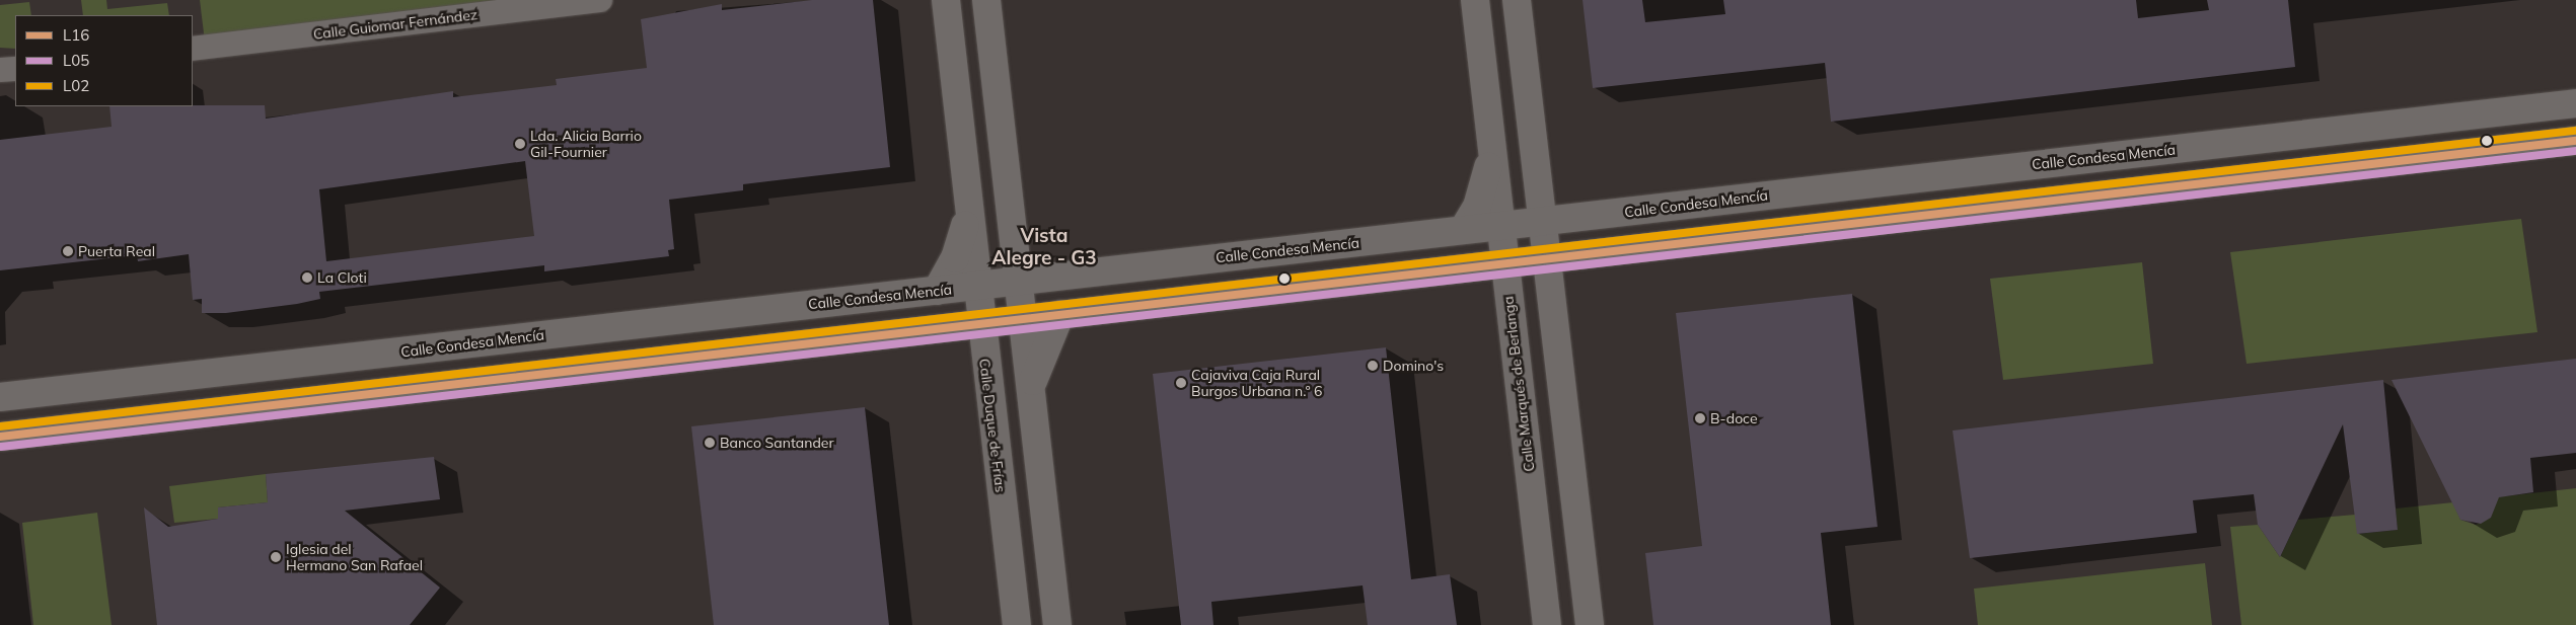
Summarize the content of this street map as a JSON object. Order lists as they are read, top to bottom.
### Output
{
  "streets": {
    "street": [
      "Calle Guiomar Fernández",
      "Calle Condesa Mencía",
      "Calle Marqués de Berlanga",
      "Calle Duque de Frías"
    ]
  },
  "crossings": [
    ["Calle Condesa Mencía", "Calle Marqués de Berlanga"],
    ["Calle Condesa Mencía", "Calle Duque de Frías"]
  ],
  "districts": ["Vista Alegre - G3"],
  "places": [
    "Lda. Alicia Barrio Gil-Fournier",
    "Puerta Real",
    "La Cloti",
    "Domino's",
    "Cajaviva Caja Rural Burgos Urbana n.º 6",
    "B-doce",
    "Banco Santander",
    "Iglesia del Hermano San Rafael"
  ],
  "lines": ["transit line L02", "transit line L16", "transit line L05"],
  "legend": ["L16", "L05", "L02"]
}
